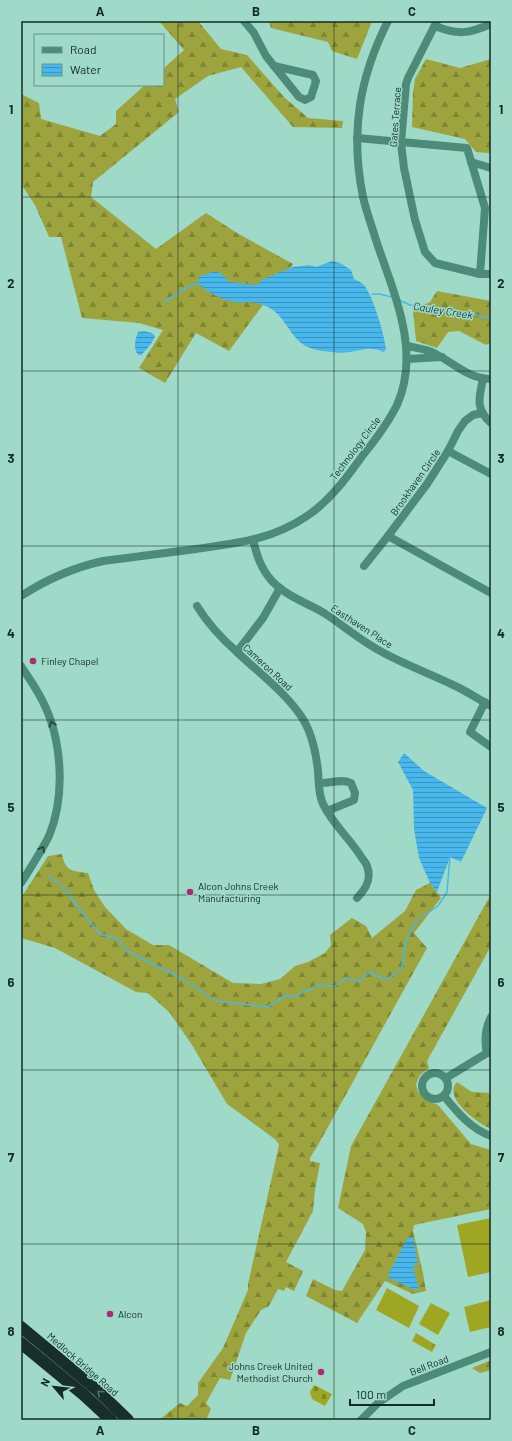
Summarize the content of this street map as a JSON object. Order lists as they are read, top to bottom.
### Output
{
  "streets": {
    "highway": ["Medlock Bridge Road"],
    "street": [
      "Gates Terrace",
      "Technology Circle",
      "Brookhaven Circle",
      "Easthaven Place",
      "Cameron Road",
      "Bell Road"
    ]
  },
  "crossings": [
    ["Technology Circle", "Easthaven Place"]
  ],
  "water": ["Cauley Creek"],
  "places": [
    "Finley Chapel",
    "Alcon Johns Creek Manufacturing",
    "Alcon",
    "Johns Creek United Methodist Church"
  ],
  "legend": ["Road", "Water"],
  "scale_bar": "100 m",
  "north": "top left",
  "grid": {
    "columns": ["A", "B", "C"],
    "rows": [
      "1",
      "2",
      "3",
      "4",
      "5",
      "6",
      "7",
      "8"
    ]
  }
}
